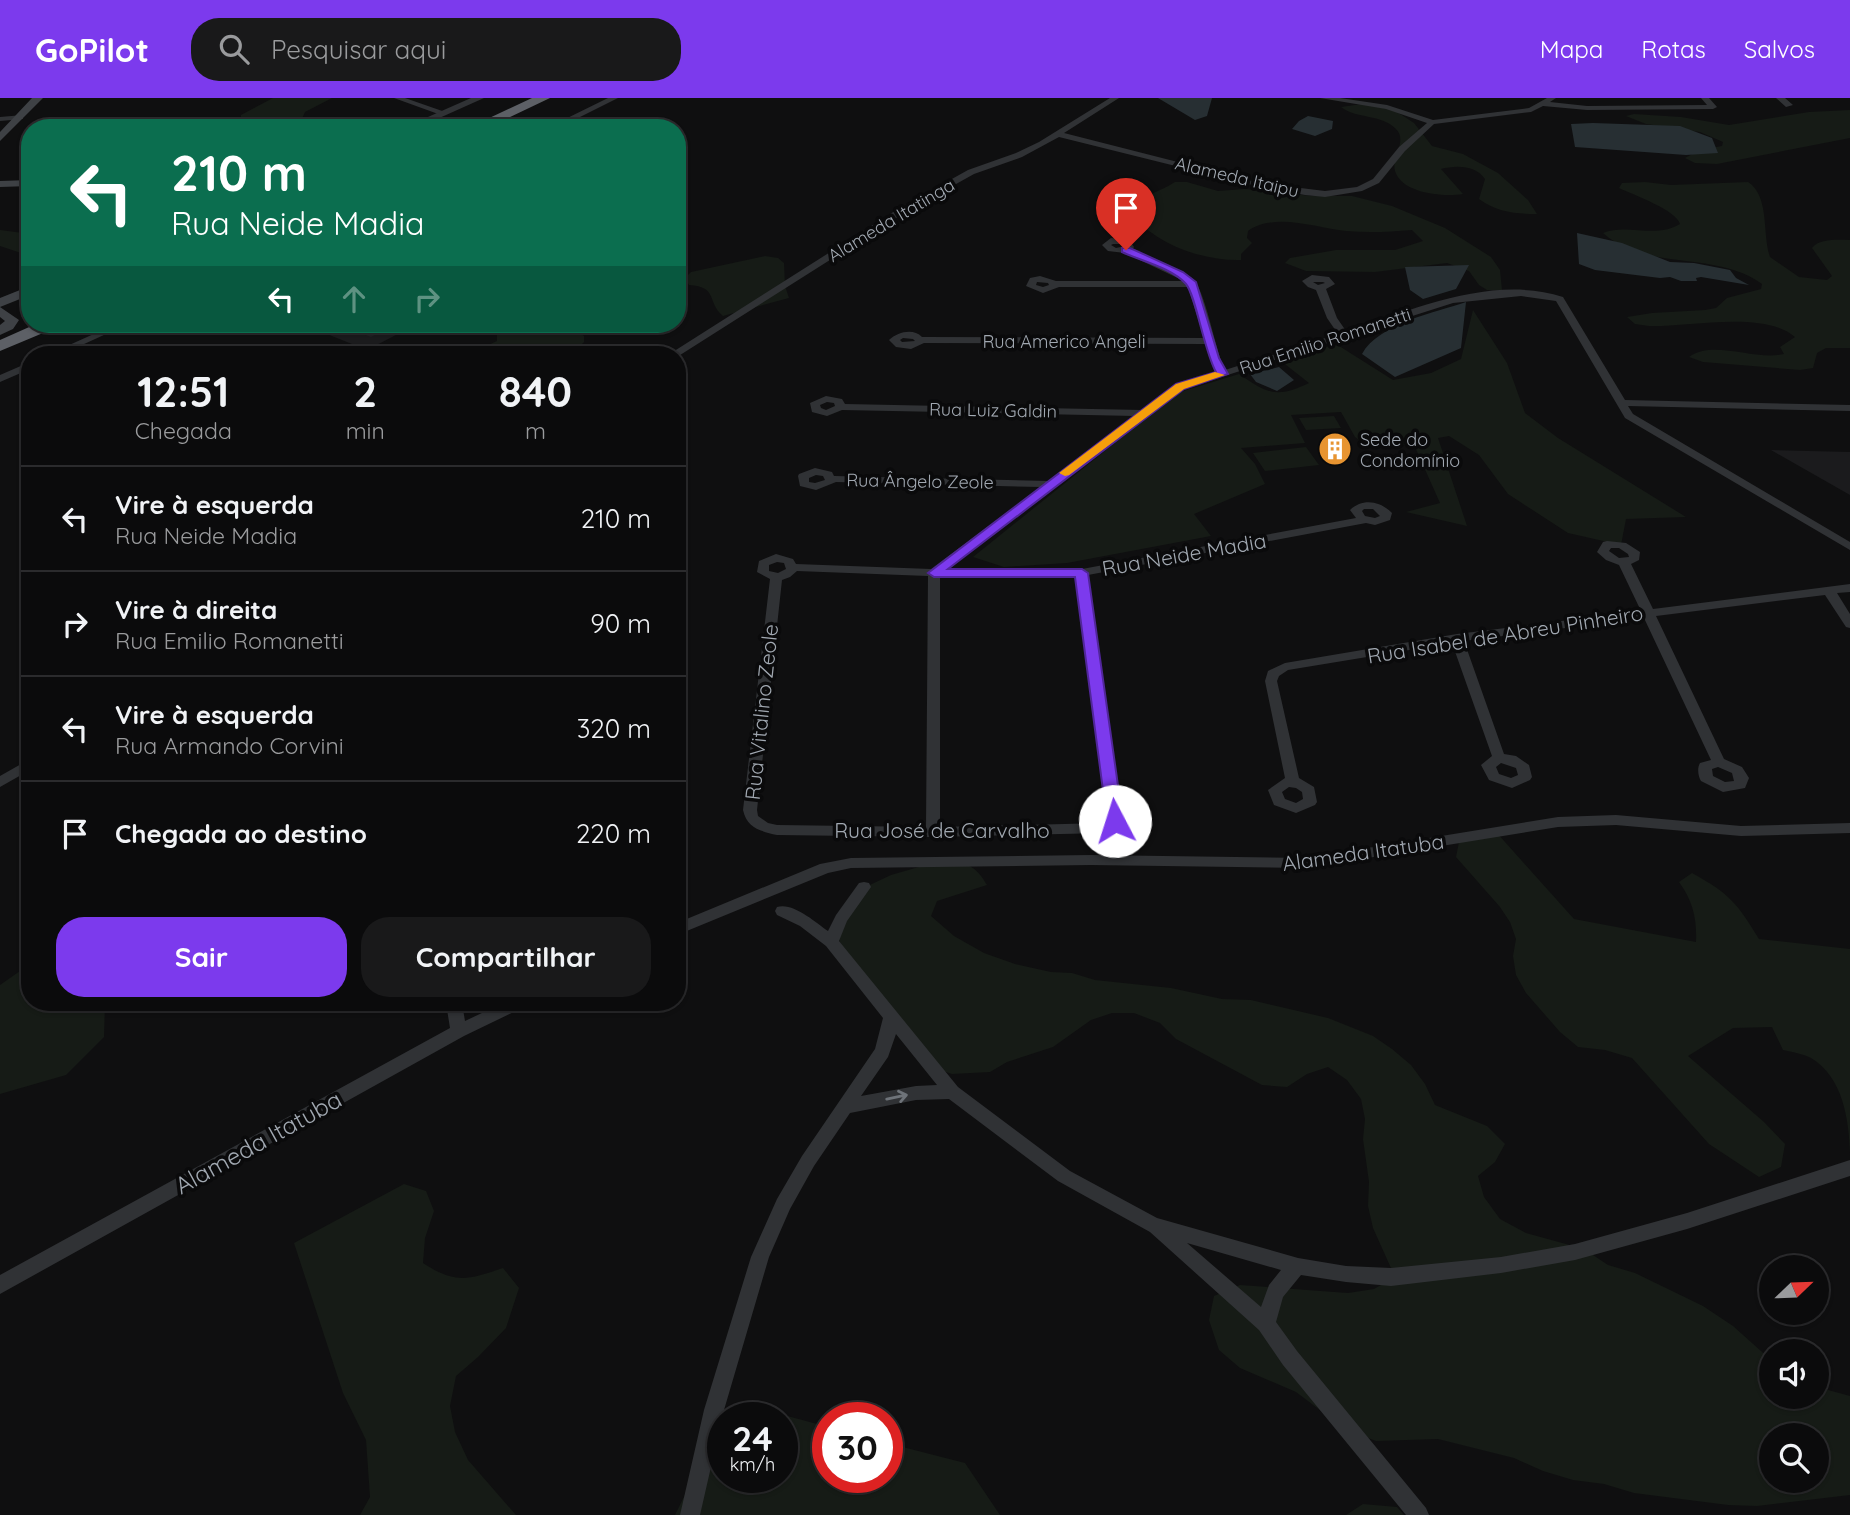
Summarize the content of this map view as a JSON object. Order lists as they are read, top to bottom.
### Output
{
  "streets": {
    "street": [
      "Alameda Itaipu",
      "Alameda Itatinga",
      "Rua Americo Angeli",
      "Rua Emilio Romanetti",
      "Rua Luiz Galdin",
      "Rua Ângelo Zeole",
      "Rua Neide Madia",
      "Rua Isabel de Abreu Pinheiro",
      "Rua Vitalino Zeole",
      "Rua José de Carvalho",
      "Alameda Itatuba"
    ]
  },
  "crossings": [
    ["Alameda Itaipu", "Alameda Itatinga"],
    ["Rua Emilio Romanetti", "Rua Luiz Galdin"],
    ["Rua Emilio Romanetti", "Rua Ângelo Zeole"],
    ["Rua Emilio Romanetti", "Rua Neide Madia"],
    ["Rua Neide Madia", "Rua Vitalino Zeole"],
    ["Rua Neide Madia", "Rua José de Carvalho"],
    ["Rua Vitalino Zeole", "Rua José de Carvalho"]
  ],
  "places": {
    "building": ["Sede do Condomínio"]
  },
  "north": "top right",
  "page": {
    "header": "GoPilot",
    "search": "Pesquisar aqui",
    "nav": ["Mapa", "Rotas", "Salvos"],
    "turn": ["210 m", "Rua Neide Madia"],
    "eta": [
      "12:51",
      "Chegada",
      "2",
      "min",
      "840",
      "m"
    ],
    "list": [
      {
        "name": "Vire à esquerda",
        "note": "Rua Neide Madia",
        "value": "210 m"
      },
      {
        "name": "Vire à direita",
        "note": "Rua Emilio Romanetti",
        "value": "90 m"
      },
      {
        "name": "Vire à esquerda",
        "note": "Rua Armando Corvini",
        "value": "320 m"
      },
      {
        "name": "Chegada ao destino",
        "value": "220 m"
      }
    ],
    "buttons": ["Sair", "Compartilhar"],
    "speed": "24 km/h",
    "limit": "30"
  }
}
